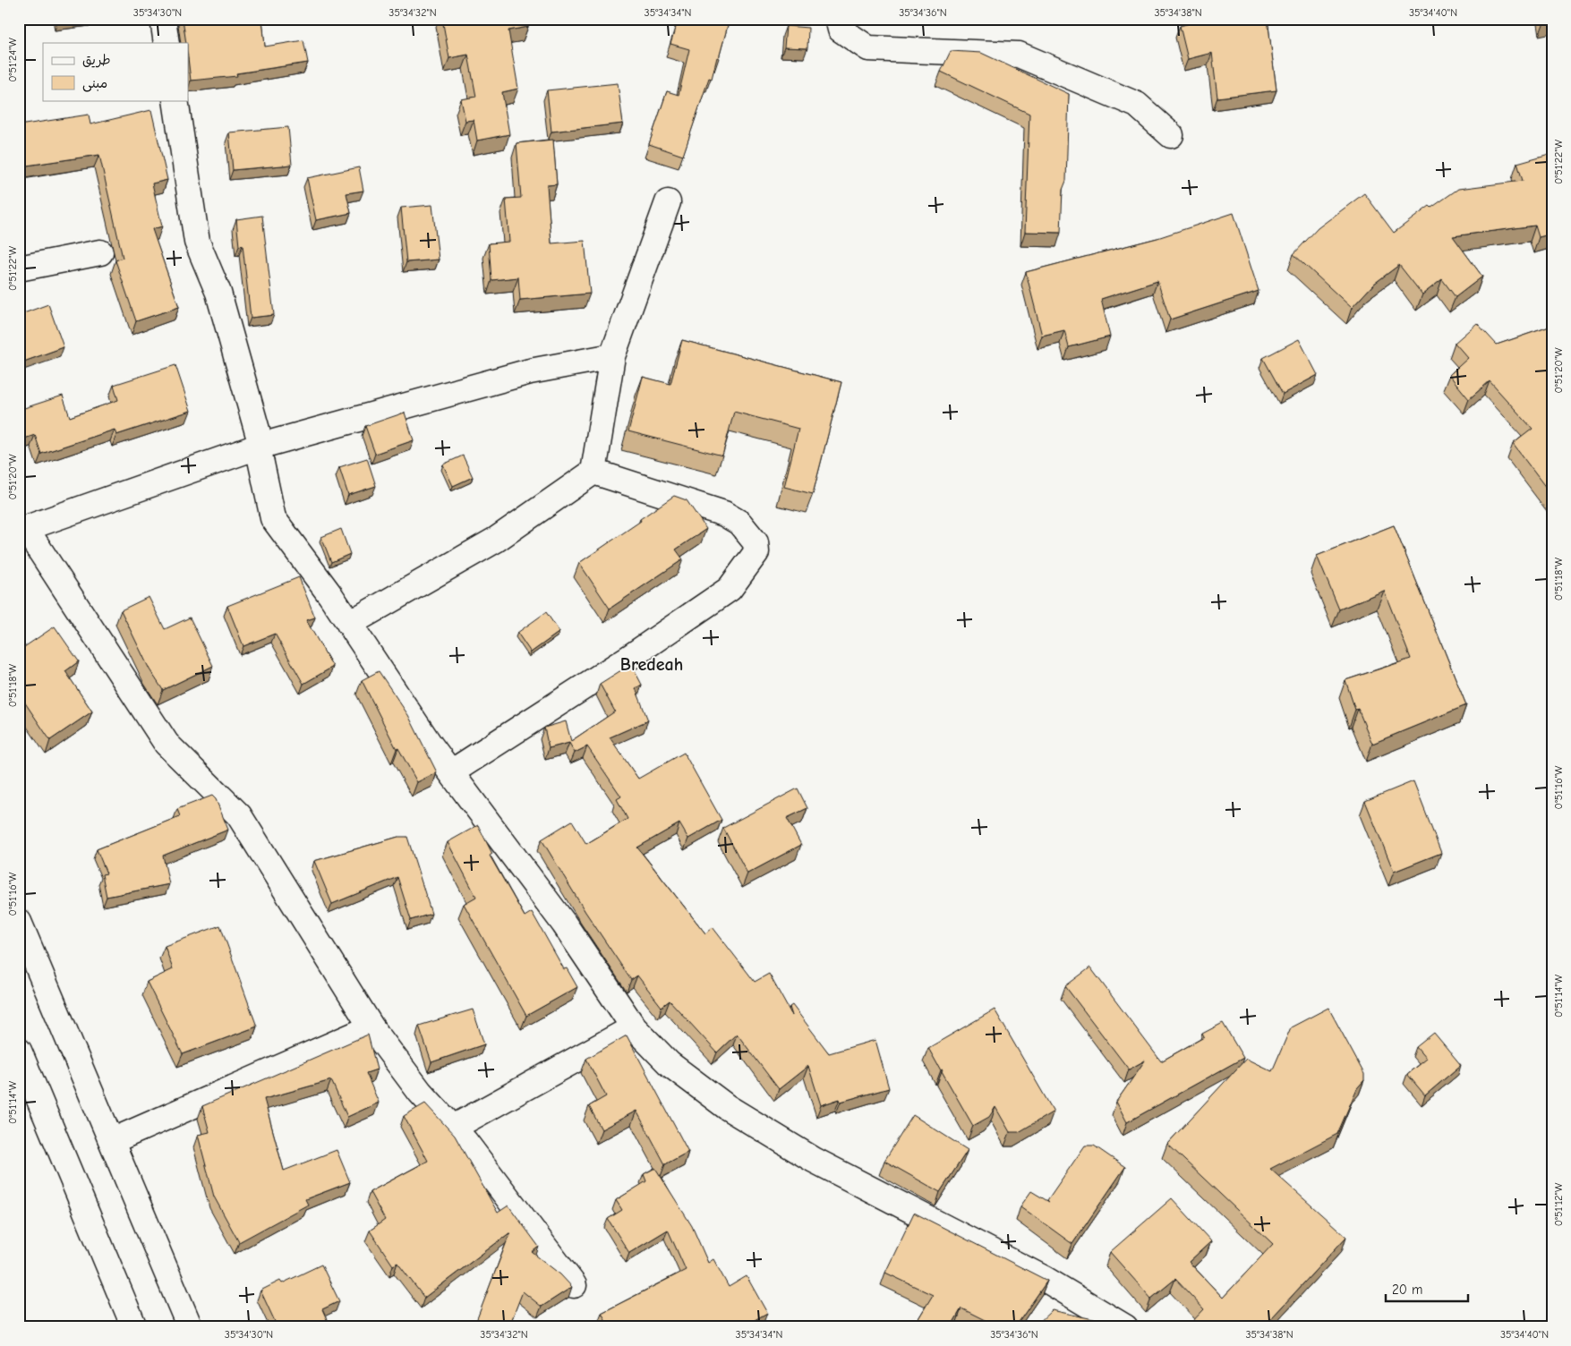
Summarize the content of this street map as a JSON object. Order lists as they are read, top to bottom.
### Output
{
  "districts": ["Bredeah"],
  "legend": ["طريق", "مبنى"],
  "scale_bar": "20 m",
  "coordinates": [
    "35°34'30\"N",
    "35°34'32\"N",
    "35°34'34\"N",
    "35°34'36\"N",
    "35°34'38\"N",
    "35°34'40\"N",
    "0°51'24\"W",
    "0°51'22\"W",
    "0°51'20\"W",
    "0°51'18\"W",
    "0°51'16\"W",
    "0°51'14\"W",
    "0°51'12\"W"
  ]
}
